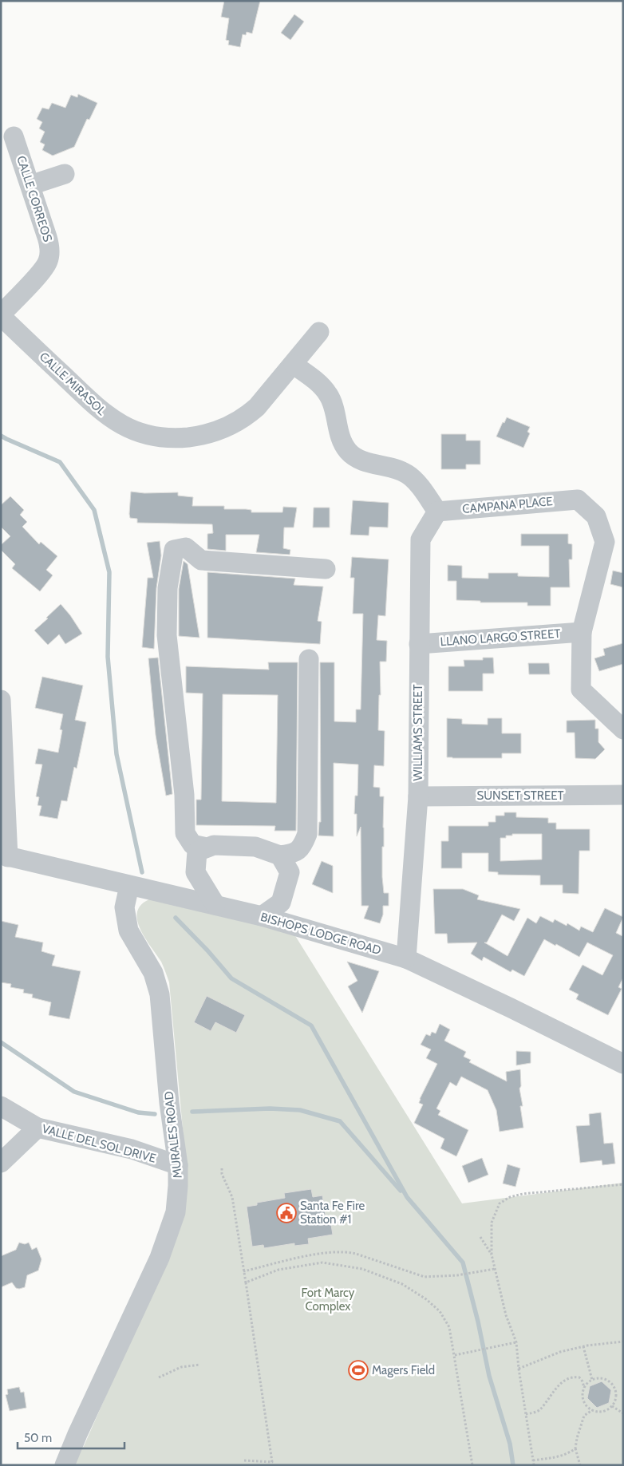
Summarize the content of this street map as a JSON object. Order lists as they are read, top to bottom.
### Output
{
  "streets": {
    "street": [
      "CALLE CORREOS",
      "CALLE MIRASOL",
      "CAMPANA PLACE",
      "LLANO LARGO STREET",
      "WILLIAMS STREET",
      "SUNSET STREET",
      "BISHOPS LODGE ROAD",
      "MURALES ROAD",
      "VALLE DEL SOL DRIVE"
    ]
  },
  "crossings": [
    ["CALLE CORREOS", "CALLE MIRASOL"],
    ["CAMPANA PLACE", "LLANO LARGO STREET"],
    ["CAMPANA PLACE", "WILLIAMS STREET"],
    ["LLANO LARGO STREET", "WILLIAMS STREET"],
    ["WILLIAMS STREET", "SUNSET STREET"],
    ["WILLIAMS STREET", "BISHOPS LODGE ROAD"],
    ["BISHOPS LODGE ROAD", "MURALES ROAD"],
    ["MURALES ROAD", "VALLE DEL SOL DRIVE"]
  ],
  "parks": ["Fort Marcy Complex"],
  "places": {
    "public building": ["Santa Fe Fire Station #1"],
    "sports": ["Magers Field"]
  },
  "scale_bar": "50 m"
}
